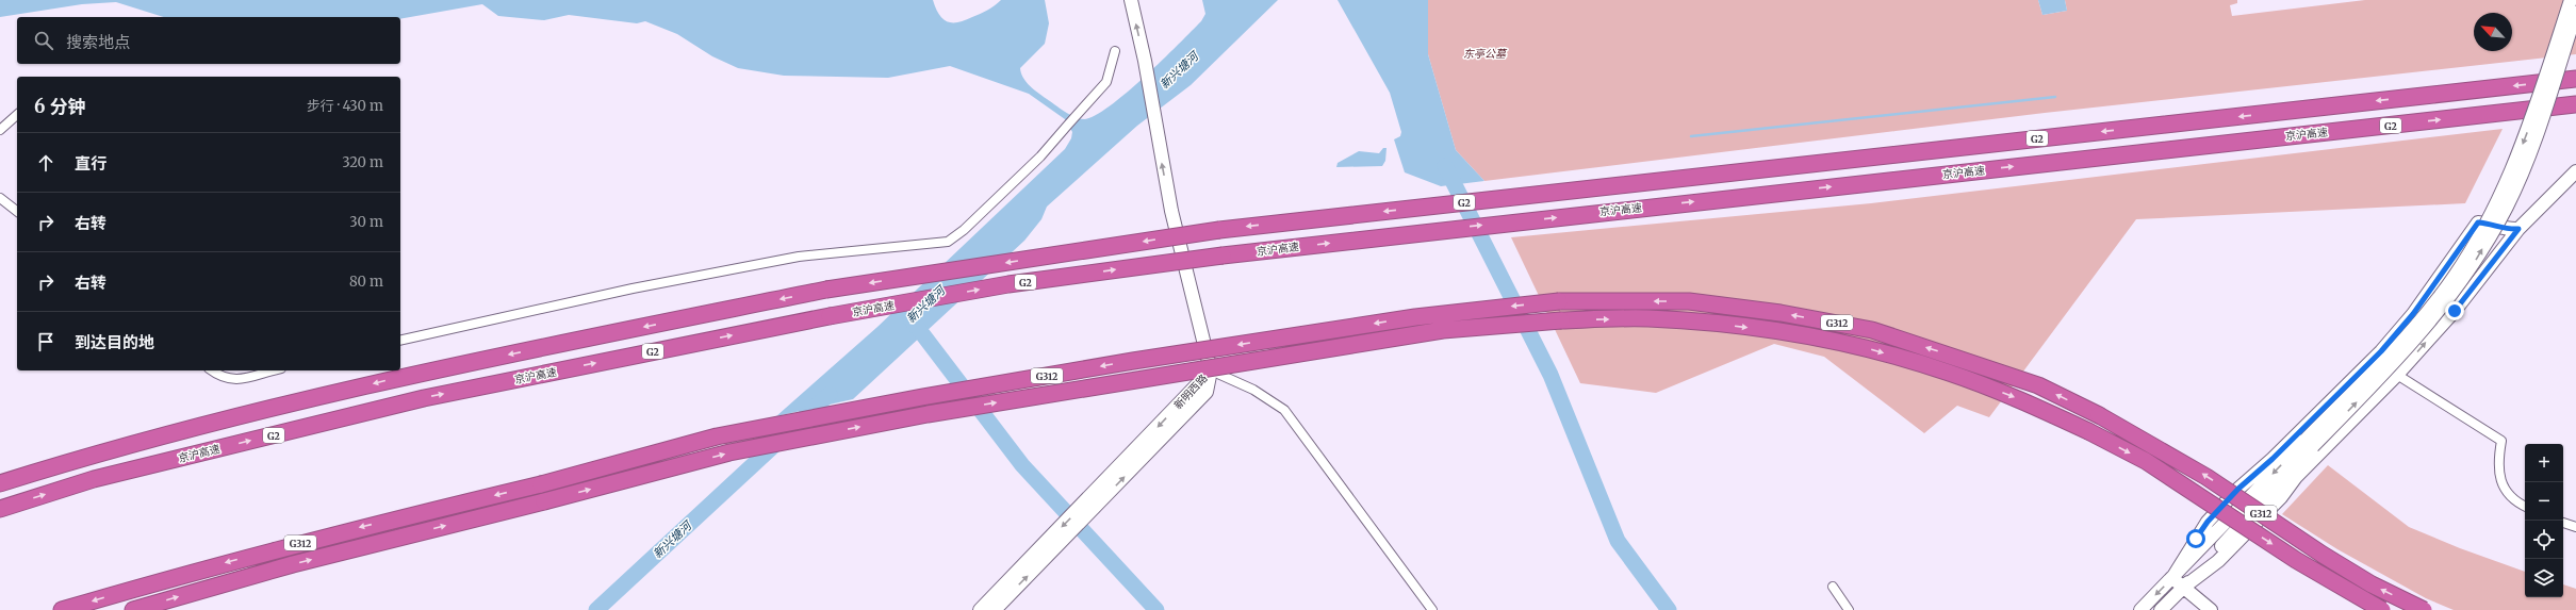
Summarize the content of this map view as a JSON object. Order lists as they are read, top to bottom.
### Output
{
  "streets": {
    "highway": ["G2", "京沪高速", "G312"],
    "main road": ["新明西路"]
  },
  "water": ["新兴塘河"],
  "parks": ["东亭公墓"],
  "north": "top left",
  "page": {
    "search": "搜索地点",
    "heading": ["6 分钟", "步行 · 430 m"],
    "list": [
      ["直行", "320 m"],
      ["右转", "30 m"],
      ["右转", "80 m"],
      "到达目的地"
    ],
    "map_buttons": ["+", "−"]
  }
}
